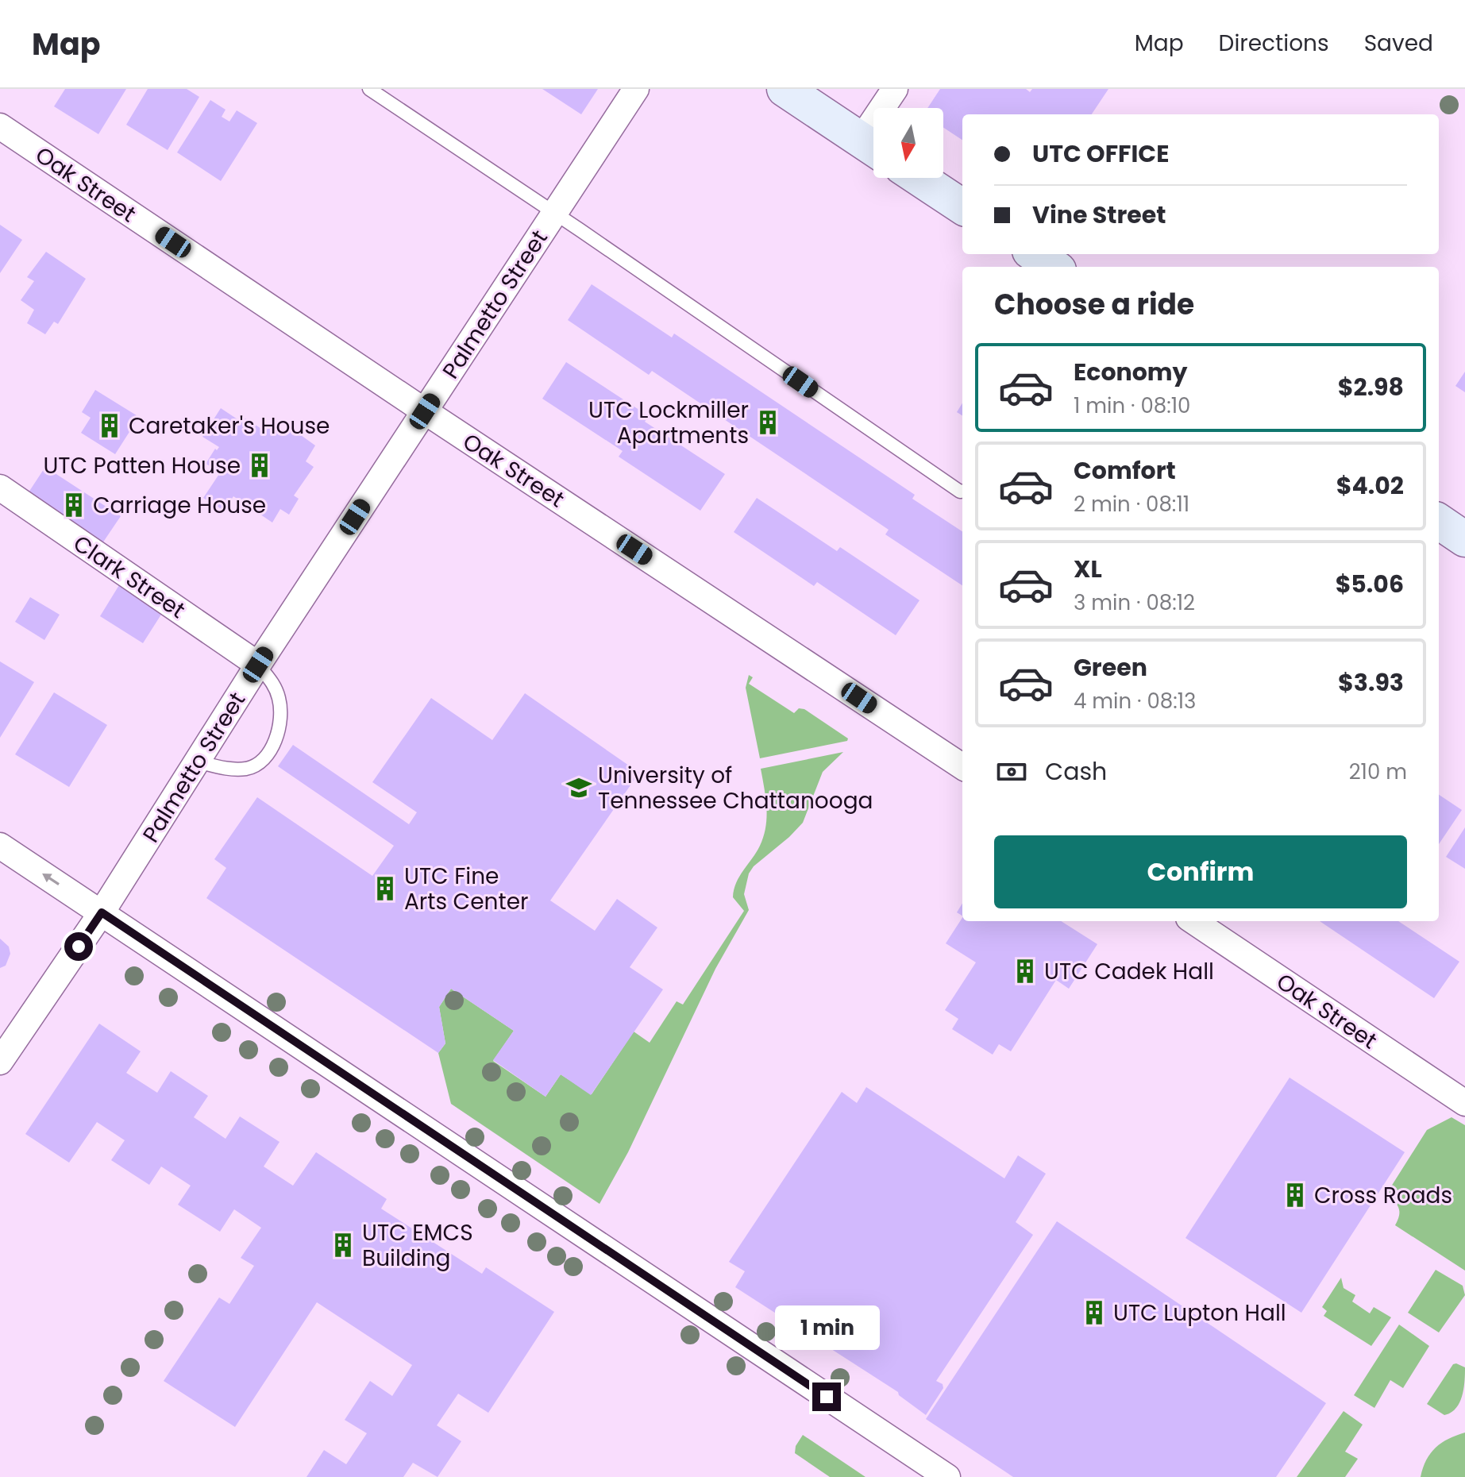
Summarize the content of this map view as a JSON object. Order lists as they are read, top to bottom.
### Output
{
  "streets": {
    "street": ["Oak Street", "Palmetto Street", "Clark Street"]
  },
  "crossings": [
    ["Oak Street", "Palmetto Street"],
    ["Palmetto Street", "Clark Street"]
  ],
  "places": {
    "building": [
      "UTC Lockmiller Apartments",
      "Caretaker's House",
      "UTC Patten House",
      "Carriage House",
      "UTC Fine Arts Center",
      "UTC Cadek Hall",
      "Cross Roads",
      "UTC EMCS Building",
      "UTC Lupton Hall"
    ],
    "school or university": ["University of Tennessee Chattanooga"]
  },
  "north": "bottom",
  "page": {
    "header": "Map",
    "nav": ["Map", "Directions", "Saved"],
    "banner": ["UTC OFFICE", "Vine Street"],
    "heading": "Choose a ride",
    "list": [
      {
        "name": "Economy",
        "note": "1 min · 08:10",
        "value": "$2.98"
      },
      {
        "name": "Comfort",
        "note": "2 min · 08:11",
        "value": "$4.02"
      },
      {
        "name": "XL",
        "note": "3 min · 08:12",
        "value": "$5.06"
      },
      {
        "name": "Green",
        "note": "4 min · 08:13",
        "value": "$3.93"
      }
    ],
    "pay": ["Cash", "210 m"],
    "buttons": "Confirm",
    "bubble": "1 min"
  }
}
